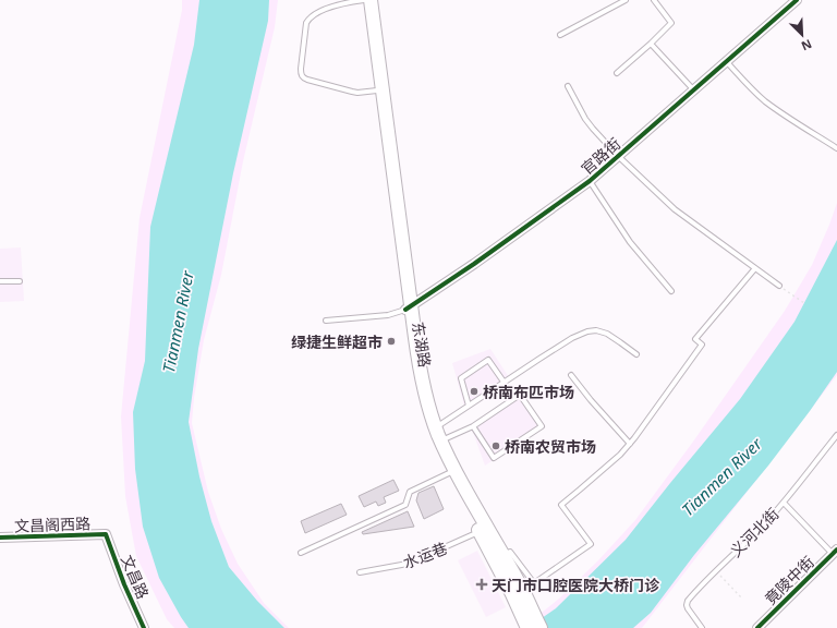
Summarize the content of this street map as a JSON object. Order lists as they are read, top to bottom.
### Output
{
  "streets": {
    "main road": ["东湖路"],
    "street": [
      "官路街",
      "文昌阁西路",
      "文昌路",
      "竟陵中街"
    ],
    "lane": ["义河北街", "水运巷"]
  },
  "crossings": [
    ["官路街", "东湖路"],
    ["东湖路", "水运巷"],
    ["文昌阁西路", "文昌路"]
  ],
  "water": ["Tianmen River"],
  "places": {
    "other": ["绿捷生鲜超市", "桥南布匹市场", "桥南农贸市场"],
    "health": ["天门市口腔医院大桥门诊"]
  },
  "north": "bottom right"
}
